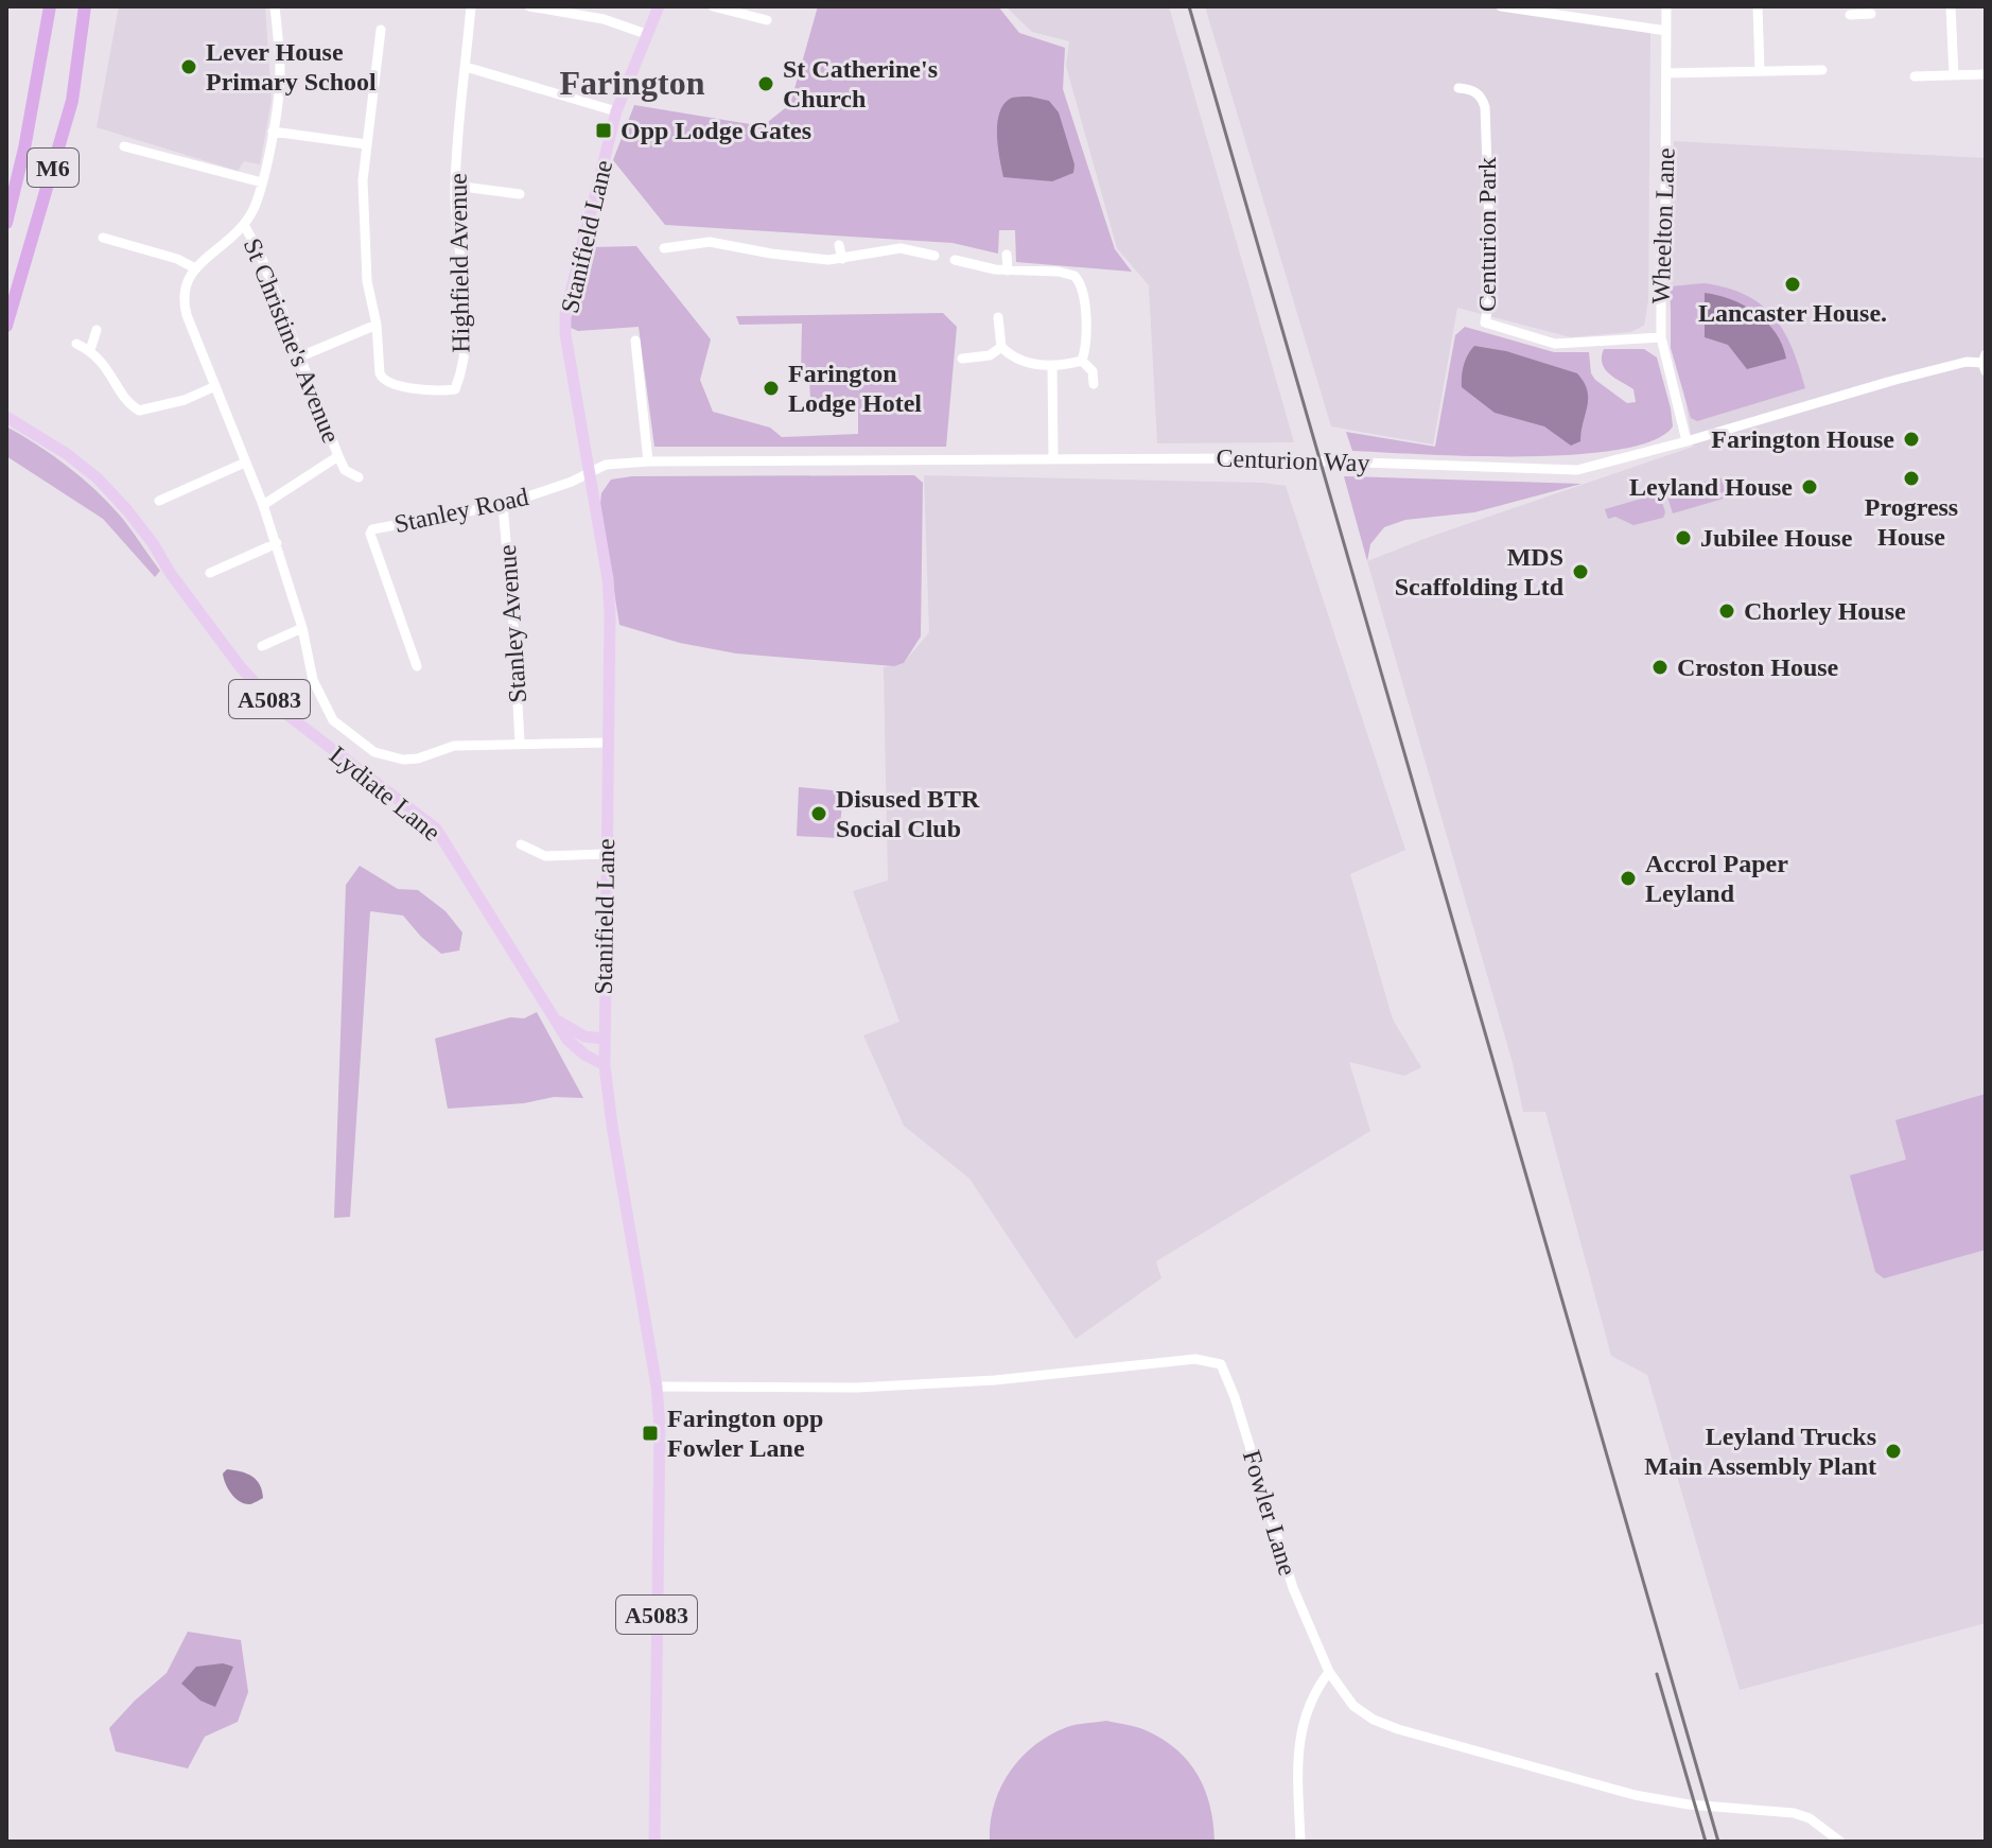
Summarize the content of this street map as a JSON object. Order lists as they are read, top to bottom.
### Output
{
  "streets": {
    "highway": ["M6"],
    "main road": ["Stanifield Lane", "A5083", "Lydiate Lane"],
    "street": [
      "Wheelton Lane",
      "Centurion Park",
      "Highfield Avenue",
      "St Christine's Avenue",
      "Centurion Way",
      "Stanley Road",
      "Stanley Avenue",
      "Fowler Lane"
    ]
  },
  "crossings": [
    ["Wheelton Lane", "Centurion Park"],
    ["Wheelton Lane", "Centurion Way"],
    ["Stanifield Lane", "Centurion Way"],
    ["Stanifield Lane", "Stanley Road"],
    ["Stanifield Lane", "Lydiate Lane"],
    ["Stanifield Lane", "Fowler Lane"],
    ["Centurion Way", "Stanley Road"],
    ["Stanley Road", "Stanley Avenue"]
  ],
  "districts": ["Farington"],
  "places": {
    "other": [
      "Lever House Primary School",
      "St Catherine's Church",
      "Lancaster House.",
      "Farington Lodge Hotel",
      "Farington House",
      "Progress House",
      "Leyland House",
      "Jubilee House",
      "MDS Scaffolding Ltd",
      "Chorley House",
      "Croston House",
      "Disused BTR Social Club",
      "Accrol Paper Leyland",
      "Leyland Trucks Main Assembly Plant"
    ],
    "transit": ["Opp Lodge Gates", "Farington opp Fowler Lane"]
  }
}
